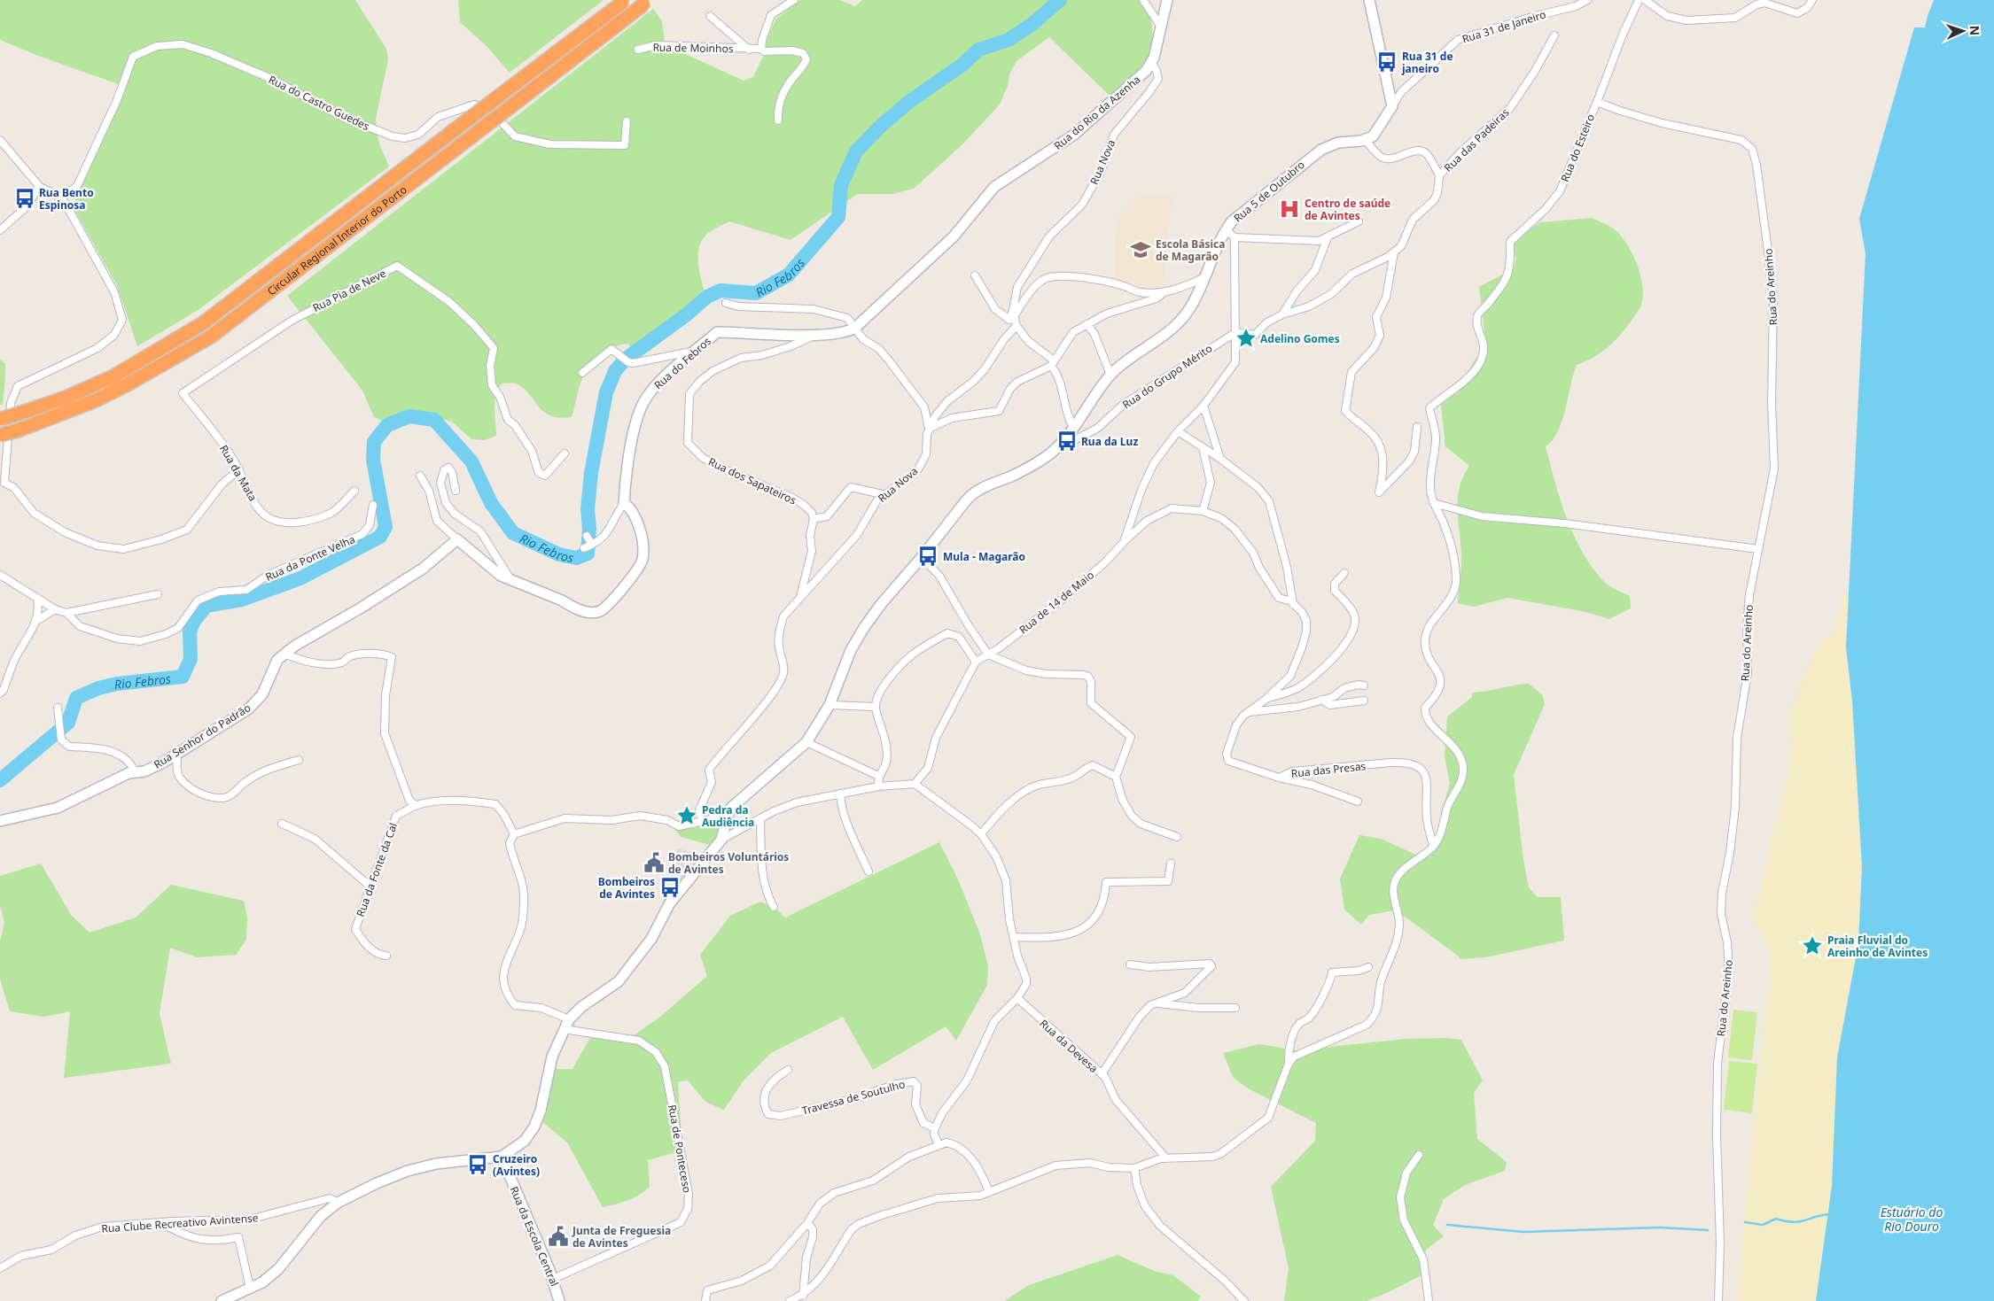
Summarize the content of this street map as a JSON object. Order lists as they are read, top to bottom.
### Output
{
  "streets": {
    "highway": ["Circular Regional Interior do Porto"],
    "street": [
      "Rua 31 de Janeiro",
      "Rua de Moinhos",
      "Rua do Castro Guedes",
      "Rua do Rio da Azenha",
      "Rua das Padeiras",
      "Rua do Esteiro",
      "Rua Nova",
      "Rua 5 de Outubro",
      "Rua do Areinho",
      "Rua Pia de Neve",
      "Rua do Febros",
      "Rua do Grupo Mérito",
      "Rua da Mata",
      "Rua dos Sapateiros",
      "Rua da Ponte Velha",
      "Rua de 14 de Maio",
      "Rua Senhor do Padrão",
      "Rua das Presas",
      "Rua da Fonte da Cal",
      "Rua da Devesa",
      "Travessa de Soutulho",
      "Rua de Ponteceso",
      "Rua Clube Recreativo Avintense",
      "Rua da Escola Central"
    ]
  },
  "crossings": [
    ["Rua do Rio da Azenha", "Rua Nova"],
    ["Rua do Rio da Azenha", "Rua do Febros"],
    ["Rua do Esteiro", "Rua do Areinho"],
    ["Rua 5 de Outubro", "Rua do Grupo Mérito"],
    ["Rua 5 de Outubro", "Rua de Ponteceso"],
    ["Rua 5 de Outubro", "Rua da Escola Central"],
    ["Rua Pia de Neve", "Rua da Mata"],
    ["Rua do Febros", "Rua dos Sapateiros"],
    ["Rua do Grupo Mérito", "Rua de 14 de Maio"],
    ["Rua de 14 de Maio", "Rua das Presas"],
    ["Rua de Ponteceso", "Rua da Escola Central"]
  ],
  "water": ["Rio Febros", "Estuário do Rio Douro"],
  "places": {
    "bus stop": [
      "Rua 31 de janeiro",
      "Rua Bento Espinosa",
      "Rua da Luz",
      "Mula - Magarão",
      "Bombeiros de Avintes",
      "Cruzeiro (Avintes)"
    ],
    "hospital": ["Centro de saúde de Avintes"],
    "school or university": ["Escola Básica de Magarão"],
    "place": ["Adelino Gomes", "Pedra da Audiência", "Praia Fluvial do Areinho de Avintes"],
    "public building": ["Bombeiros Voluntários de Avintes", "Junta de Freguesia de Avintes"]
  },
  "north": "right"
}
